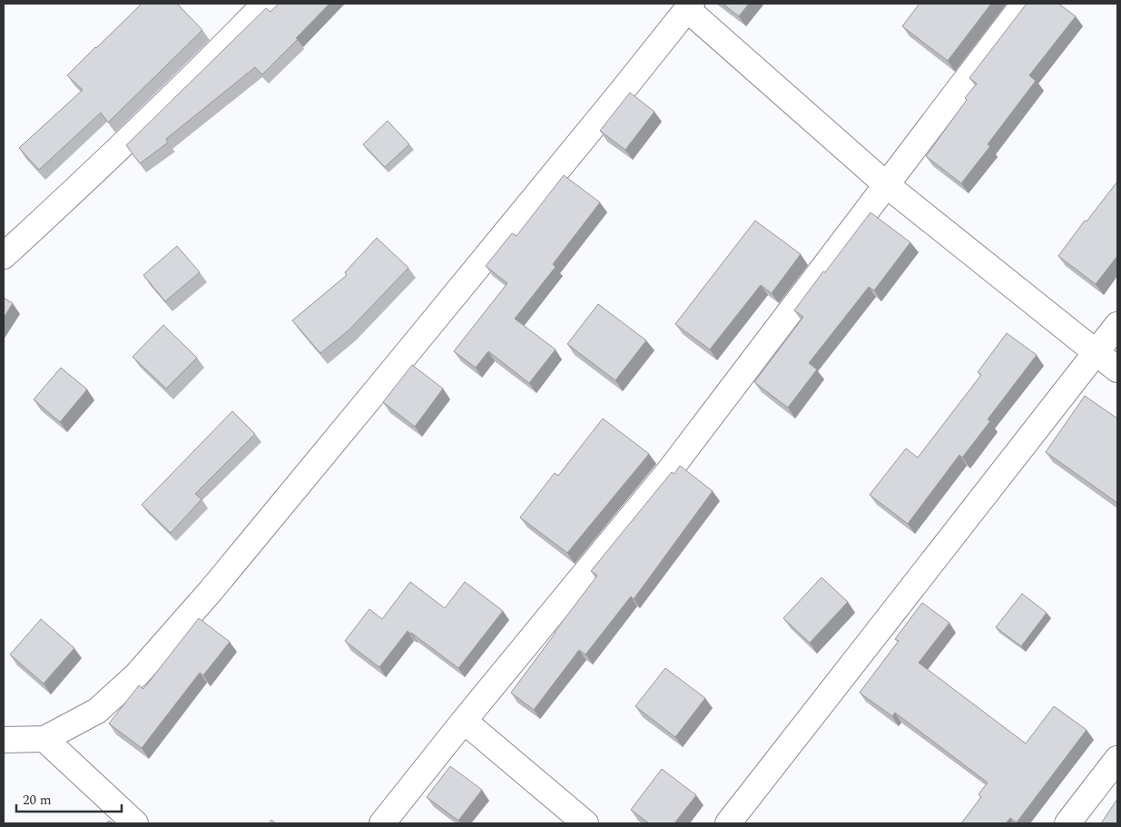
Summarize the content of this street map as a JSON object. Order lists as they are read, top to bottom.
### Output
{
  "scale_bar": "20 m"
}
